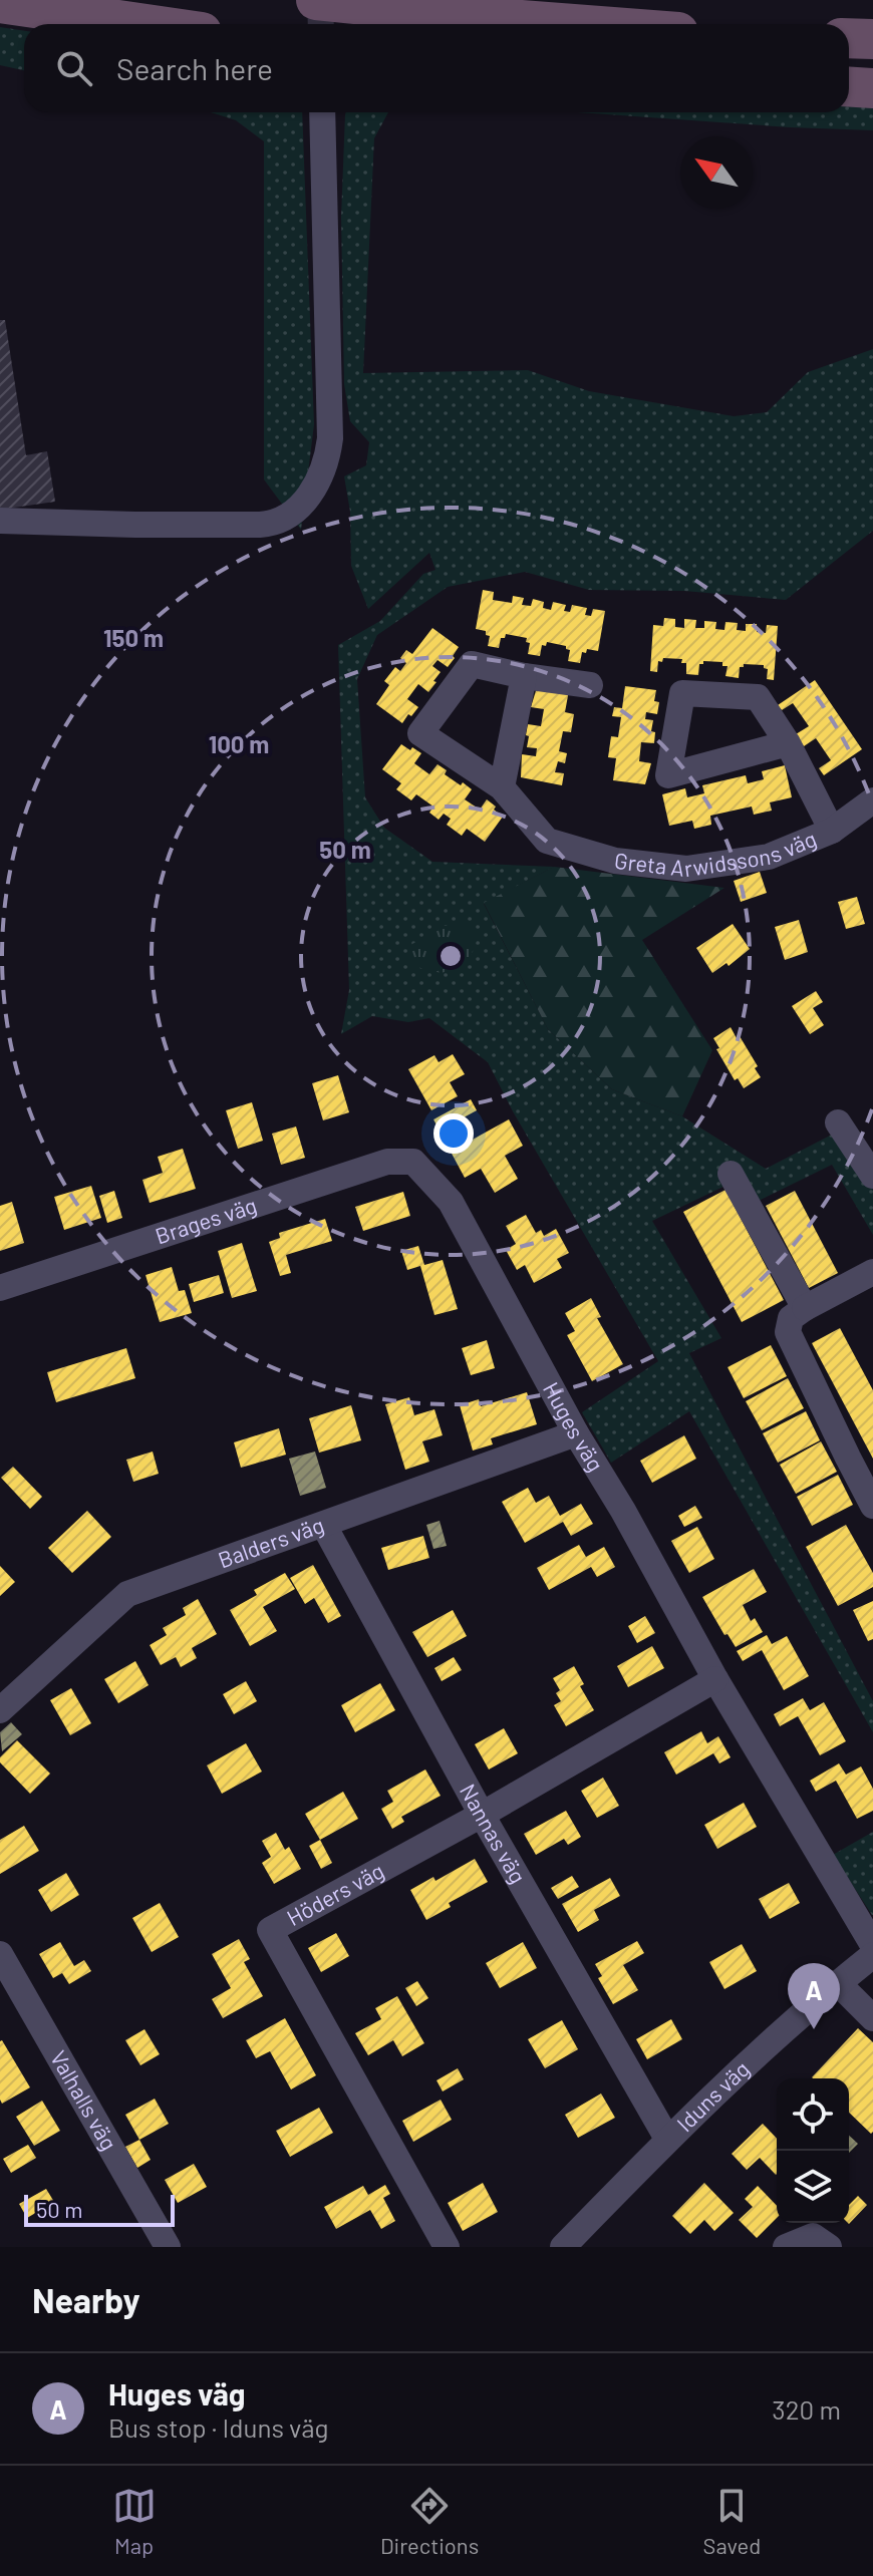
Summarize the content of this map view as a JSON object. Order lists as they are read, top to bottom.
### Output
{
  "streets": {
    "street": [
      "Greta Arwidssons väg",
      "Brages väg",
      "Huges väg",
      "Balders väg",
      "Nannas väg",
      "Höders väg",
      "Iduns väg",
      "Valhalls väg"
    ]
  },
  "crossings": [
    ["Brages väg", "Huges väg"],
    ["Huges väg", "Balders väg"],
    ["Huges väg", "Höders väg"],
    ["Balders väg", "Nannas väg"],
    ["Nannas väg", "Höders väg"],
    ["Nannas väg", "Iduns väg"]
  ],
  "scale_bar": "50 m",
  "north": "top left",
  "page": {
    "search": "Search here",
    "pins": "A",
    "scale": "50 m",
    "heading": "Nearby",
    "list": [
      {
        "mark": "A",
        "name": "Huges väg",
        "note": "Bus stop · Iduns väg",
        "value": "320 m"
      }
    ],
    "nav": ["Map", "Directions", "Saved"]
  },
  "rings": ["150 m", "100 m", "50 m"]
}
